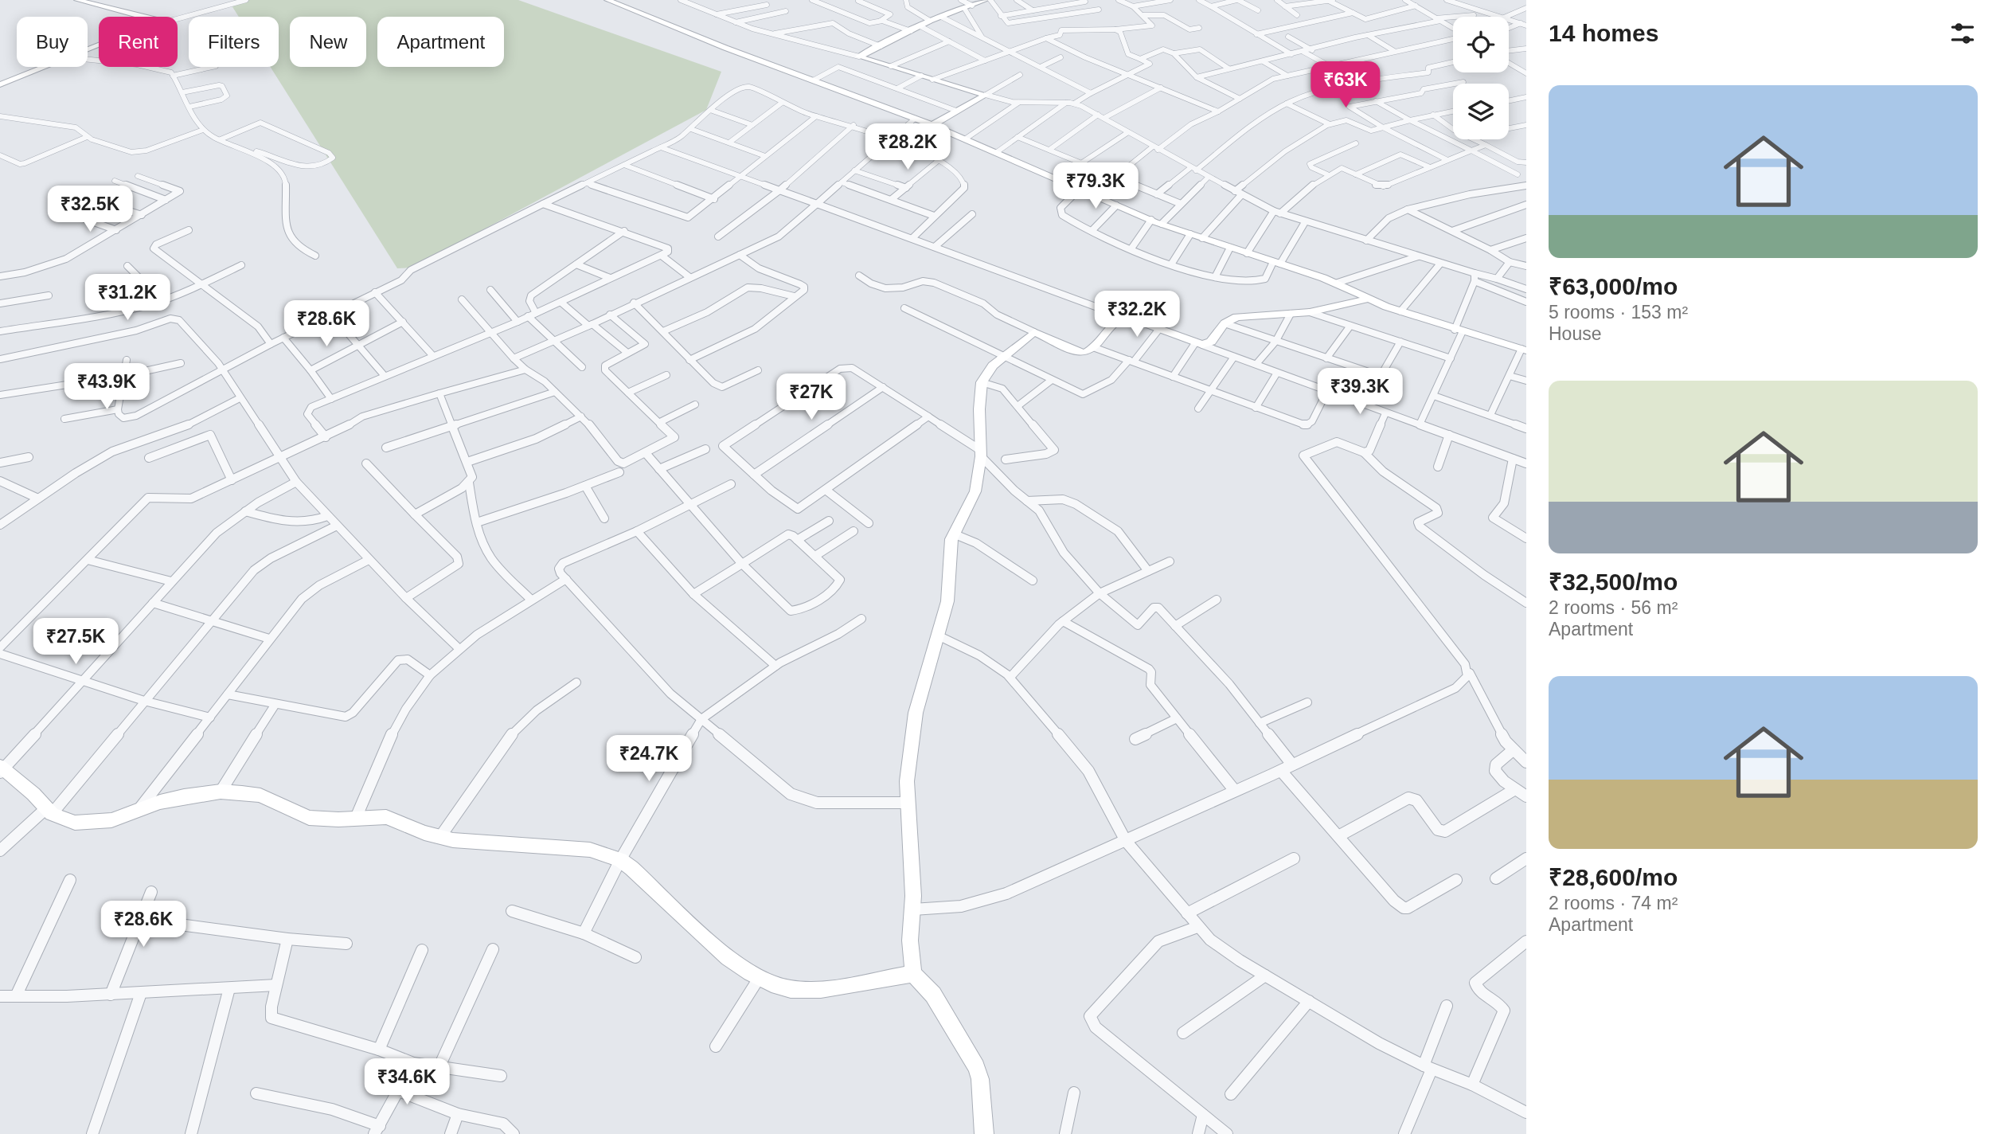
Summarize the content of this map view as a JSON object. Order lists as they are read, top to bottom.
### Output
{
  "page": {
    "heading": "14 homes",
    "chip": [
      "Buy",
      "Rent",
      "Filters",
      "New",
      "Apartment"
    ],
    "price": [
      "₹63K",
      "₹28.2K",
      "₹79.3K",
      "₹32.5K",
      "₹31.2K",
      "₹32.2K",
      "₹28.6K",
      "₹43.9K",
      "₹39.3K",
      "₹27K",
      "₹27.5K",
      "₹24.7K",
      "₹28.6K",
      "₹34.6K"
    ],
    "list": [
      {
        "name": "₹63,000/mo",
        "note": "5 rooms · 153 m² · House"
      },
      {
        "name": "₹32,500/mo",
        "note": "2 rooms · 56 m² · Apartment"
      },
      {
        "name": "₹28,600/mo",
        "note": "2 rooms · 74 m² · Apartment"
      }
    ]
  }
}
